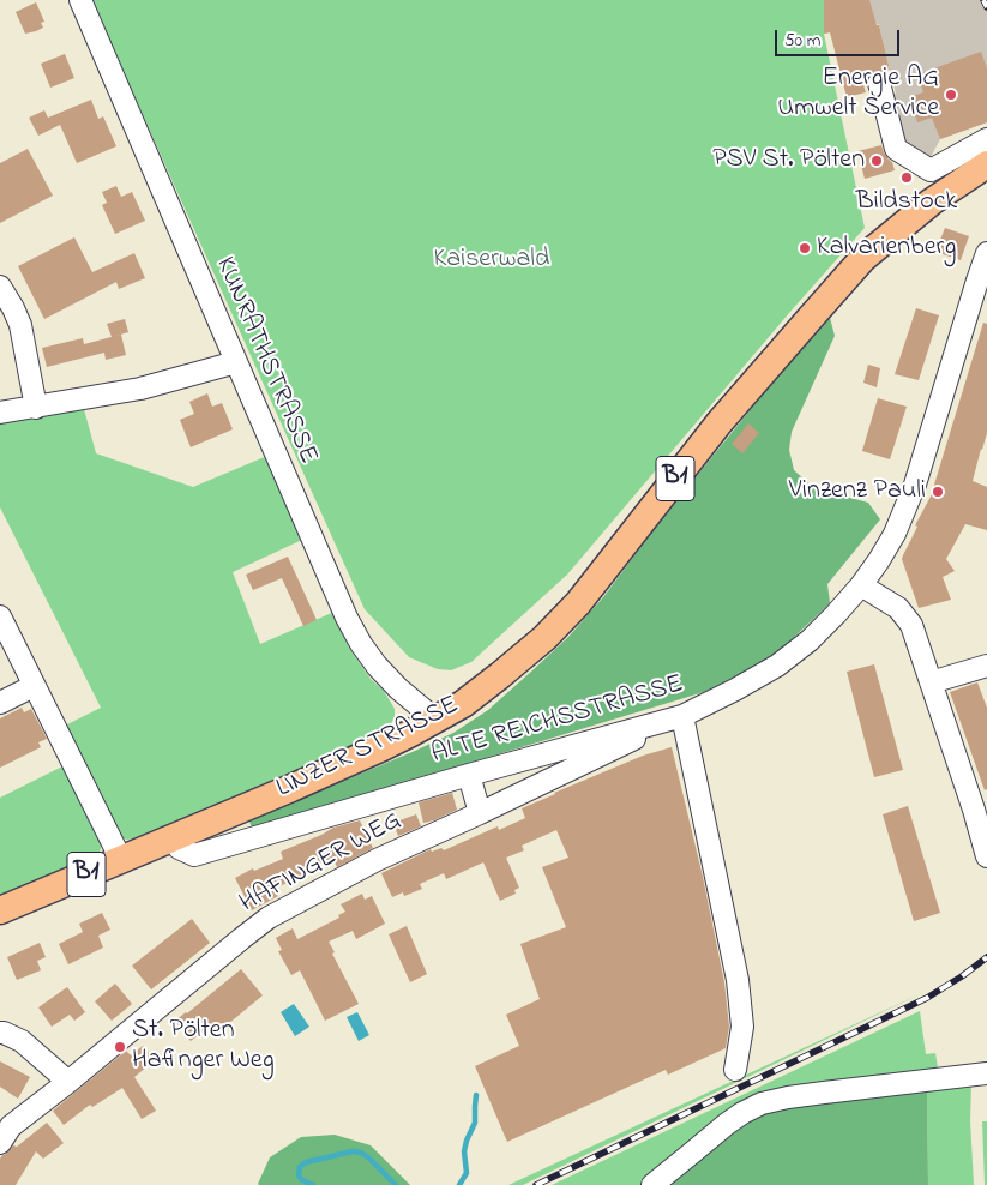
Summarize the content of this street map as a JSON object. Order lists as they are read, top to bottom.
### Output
{
  "streets": {
    "main road": ["B1", "LINZER STRASSE"],
    "street": ["KUNRATHSTRASSE", "ALTE REICHSSTRASSE", "HAFINGER WEG"]
  },
  "crossings": [
    ["KUNRATHSTRASSE", "LINZER STRASSE"],
    ["ALTE REICHSSTRASSE", "LINZER STRASSE"],
    ["ALTE REICHSSTRASSE", "HAFINGER WEG"]
  ],
  "parks": ["Kaiserwald"],
  "places": [
    "Energie AG Umwelt Service",
    "PSV St. Pölten",
    "Bildstock",
    "Kalvarienberg",
    "Vinzenz Pauli",
    "St. Pölten Hafinger Weg"
  ],
  "scale_bar": "50 m"
}
